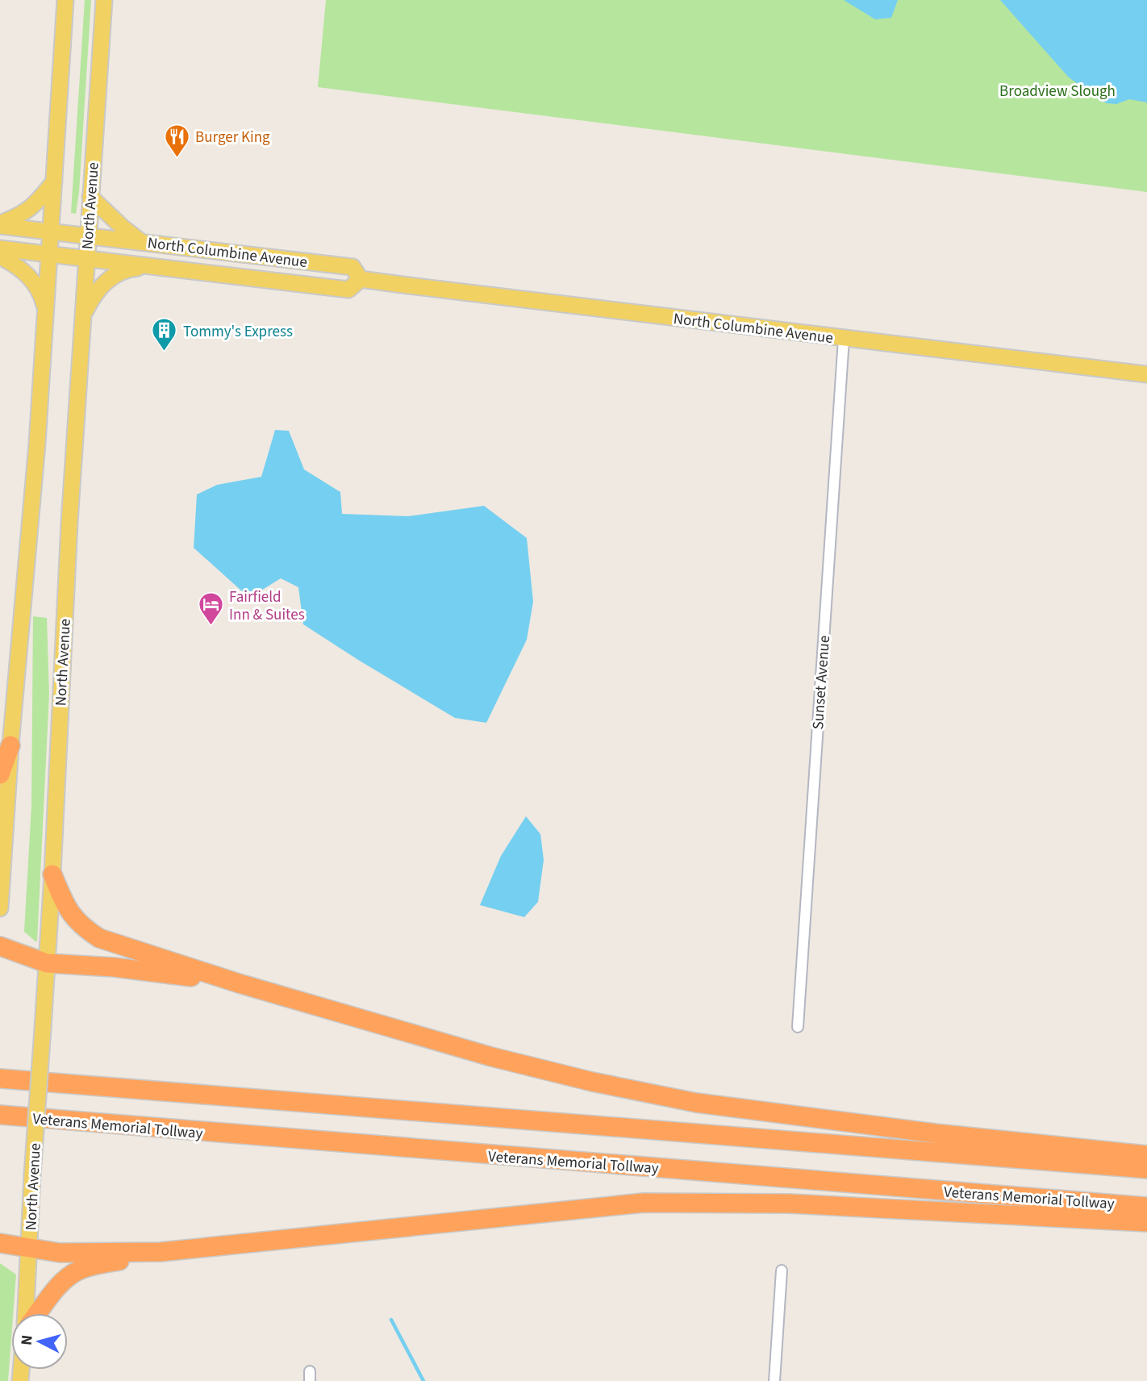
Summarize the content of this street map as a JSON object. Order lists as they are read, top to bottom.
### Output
{
  "streets": {
    "highway": ["Veterans Memorial Tollway"],
    "main road": ["North Avenue", "North Columbine Avenue"],
    "street": ["Sunset Avenue"]
  },
  "crossings": [
    ["North Avenue", "North Columbine Avenue"],
    ["North Columbine Avenue", "Sunset Avenue"]
  ],
  "parks": ["Broadview Slough"],
  "places": {
    "restaurant": ["Burger King"],
    "building": ["Tommy's Express"],
    "hotel": ["Fairfield Inn & Suites"]
  },
  "north": "left"
}
